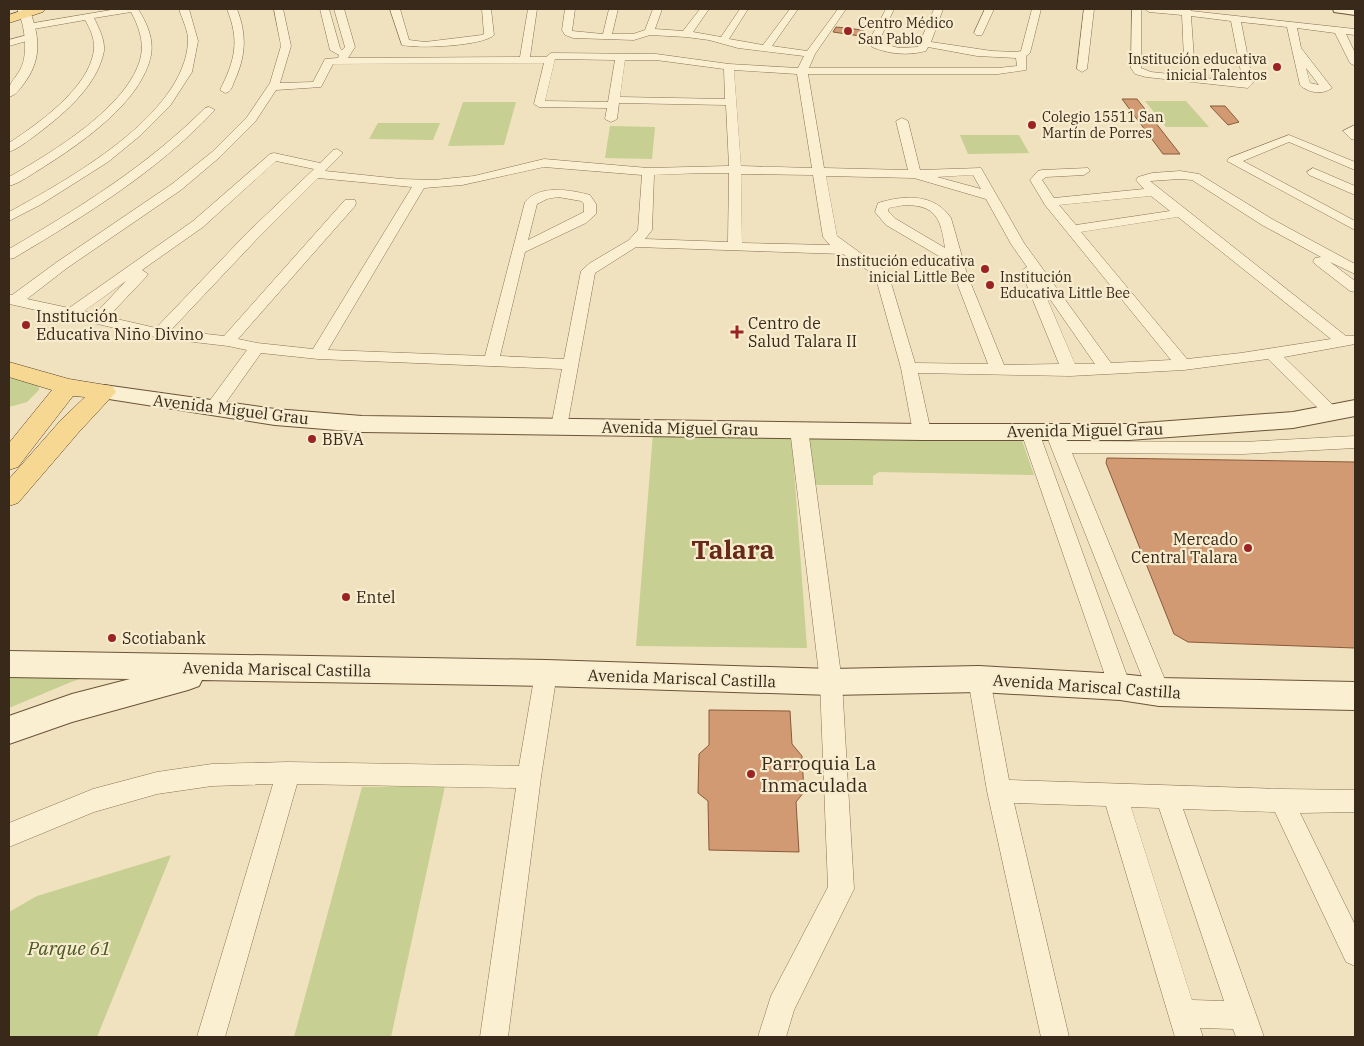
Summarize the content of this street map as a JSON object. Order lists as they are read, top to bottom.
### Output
{
  "streets": {
    "main road": ["Avenida Miguel Grau", "Avenida Mariscal Castilla"]
  },
  "districts": ["Talara"],
  "parks": ["Parque 61"],
  "places": {
    "other": [
      "Centro Médico San Pablo",
      "Institución educativa inicial Talentos",
      "Colegio 15511 San Martín de Porres",
      "Institución educativa inicial Little Bee",
      "Institución Educativa Little Bee",
      "Institución Educativa Niño Divino",
      "BBVA",
      "Mercado Central Talara",
      "Entel",
      "Scotiabank",
      "Parroquia La Inmaculada"
    ],
    "health": ["Centro de Salud Talara II"]
  }
}
